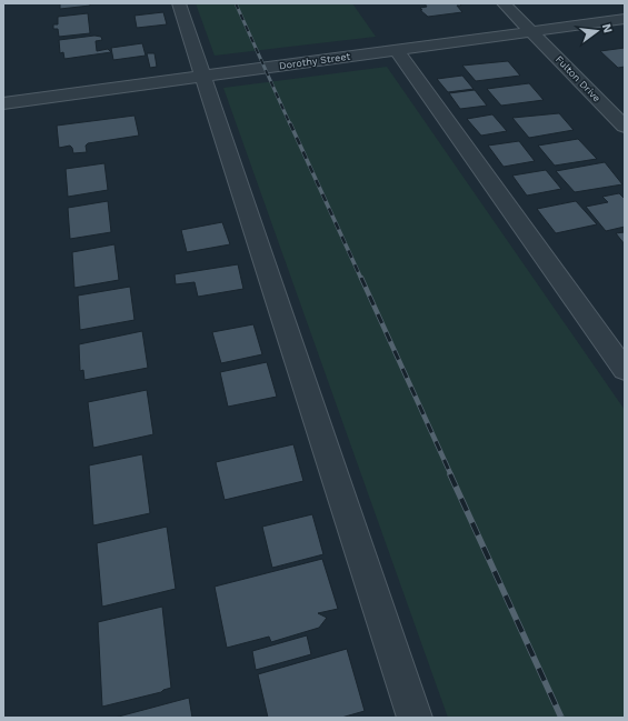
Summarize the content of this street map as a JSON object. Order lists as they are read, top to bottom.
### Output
{
  "streets": {
    "street": ["Dorothy Street", "Fulton Drive"]
  },
  "crossings": [
    ["Dorothy Street", "Fulton Drive"]
  ],
  "north": "right"
}
